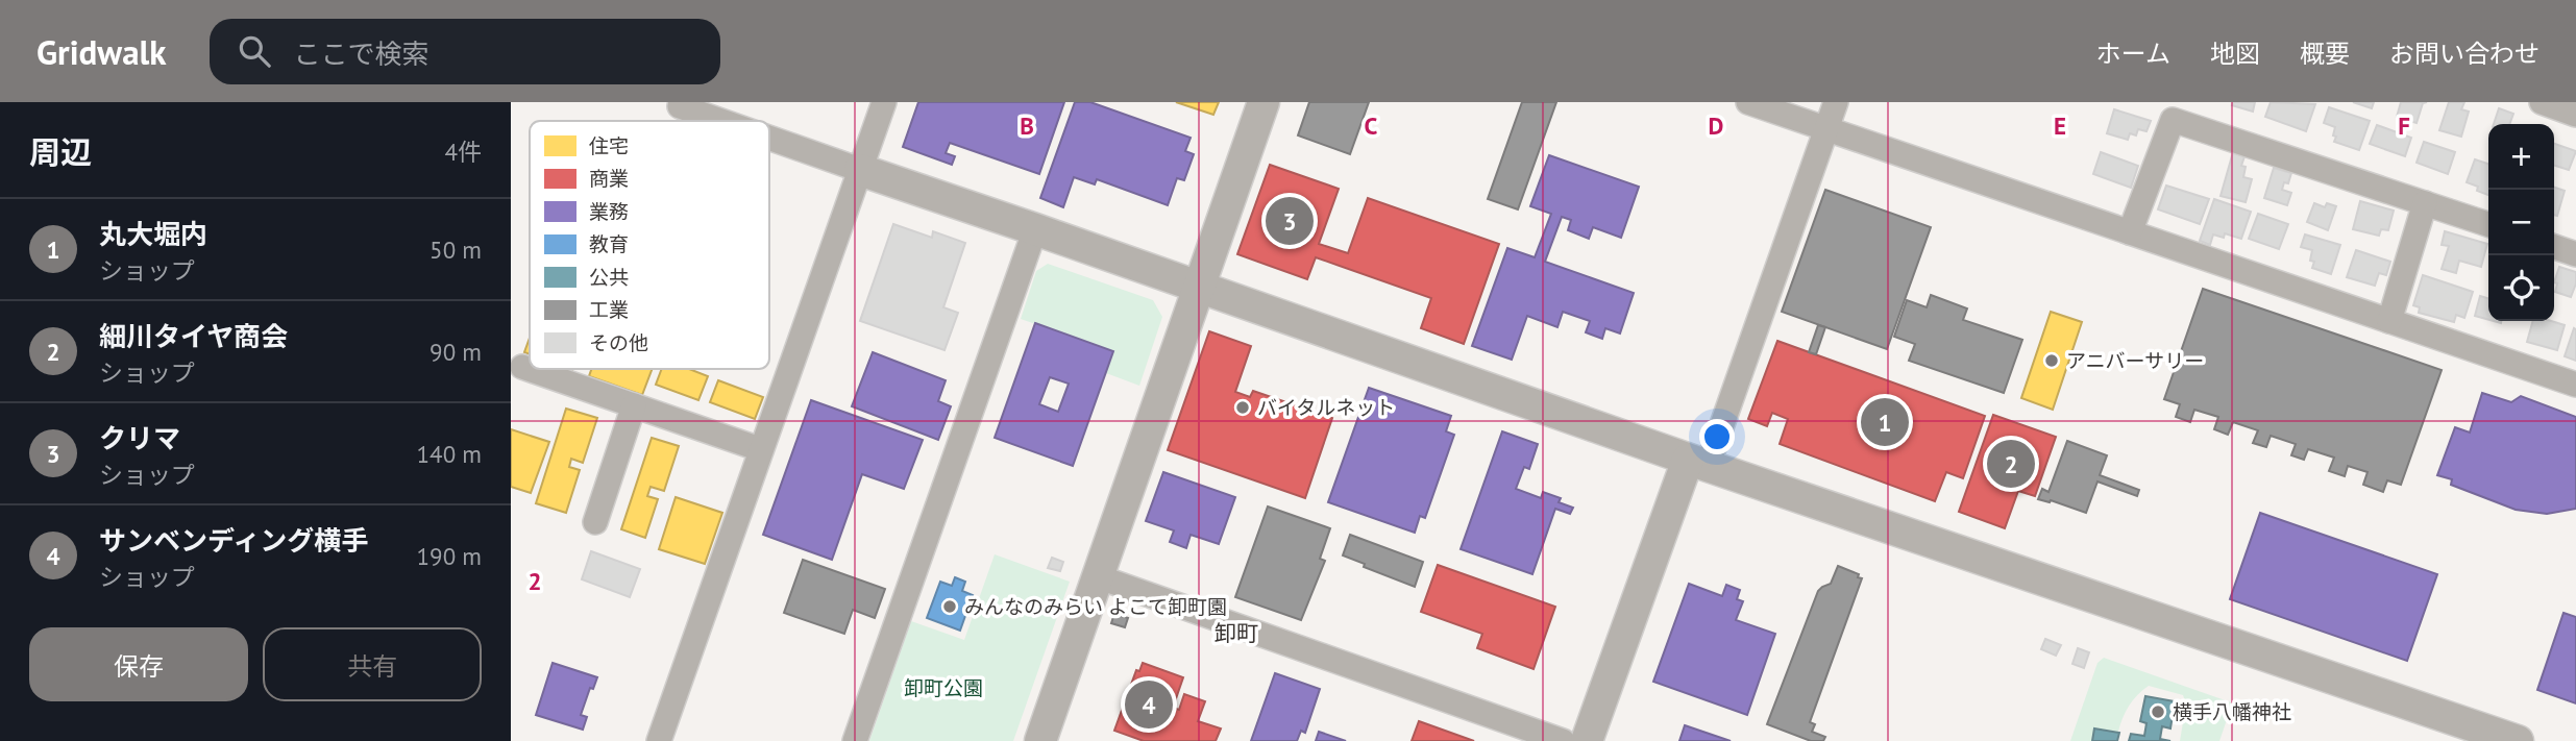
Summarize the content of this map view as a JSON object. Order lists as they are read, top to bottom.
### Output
{
  "districts": ["卸町"],
  "parks": ["卸町公園"],
  "places": [
    "アニバーサリー",
    "バイタルネット",
    "みんなのみらい よこて卸町園",
    "横手八幡神社"
  ],
  "legend": [
    "住宅",
    "商業",
    "業務",
    "教育",
    "公共",
    "工業",
    "その他"
  ],
  "page": {
    "header": "Gridwalk",
    "search": "ここで検索",
    "nav": [
      "ホーム",
      "地図",
      "概要",
      "お問い合わせ"
    ],
    "heading": ["周辺", "4件"],
    "map_buttons": ["+", "−"],
    "pins": [
      "3",
      "1",
      "2",
      "4"
    ],
    "list": [
      {
        "mark": "1",
        "name": "丸大堀内",
        "note": "ショップ",
        "value": "50 m"
      },
      {
        "mark": "2",
        "name": "細川タイヤ商会",
        "note": "ショップ",
        "value": "90 m"
      },
      {
        "mark": "3",
        "name": "クリマ",
        "note": "ショップ",
        "value": "140 m"
      },
      {
        "mark": "4",
        "name": "サンベンディング横手",
        "note": "ショップ",
        "value": "190 m"
      }
    ],
    "buttons": ["保存", "共有"]
  },
  "grid": {
    "columns": [
      "B",
      "C",
      "D",
      "E",
      "F"
    ],
    "rows": ["2"]
  }
}
